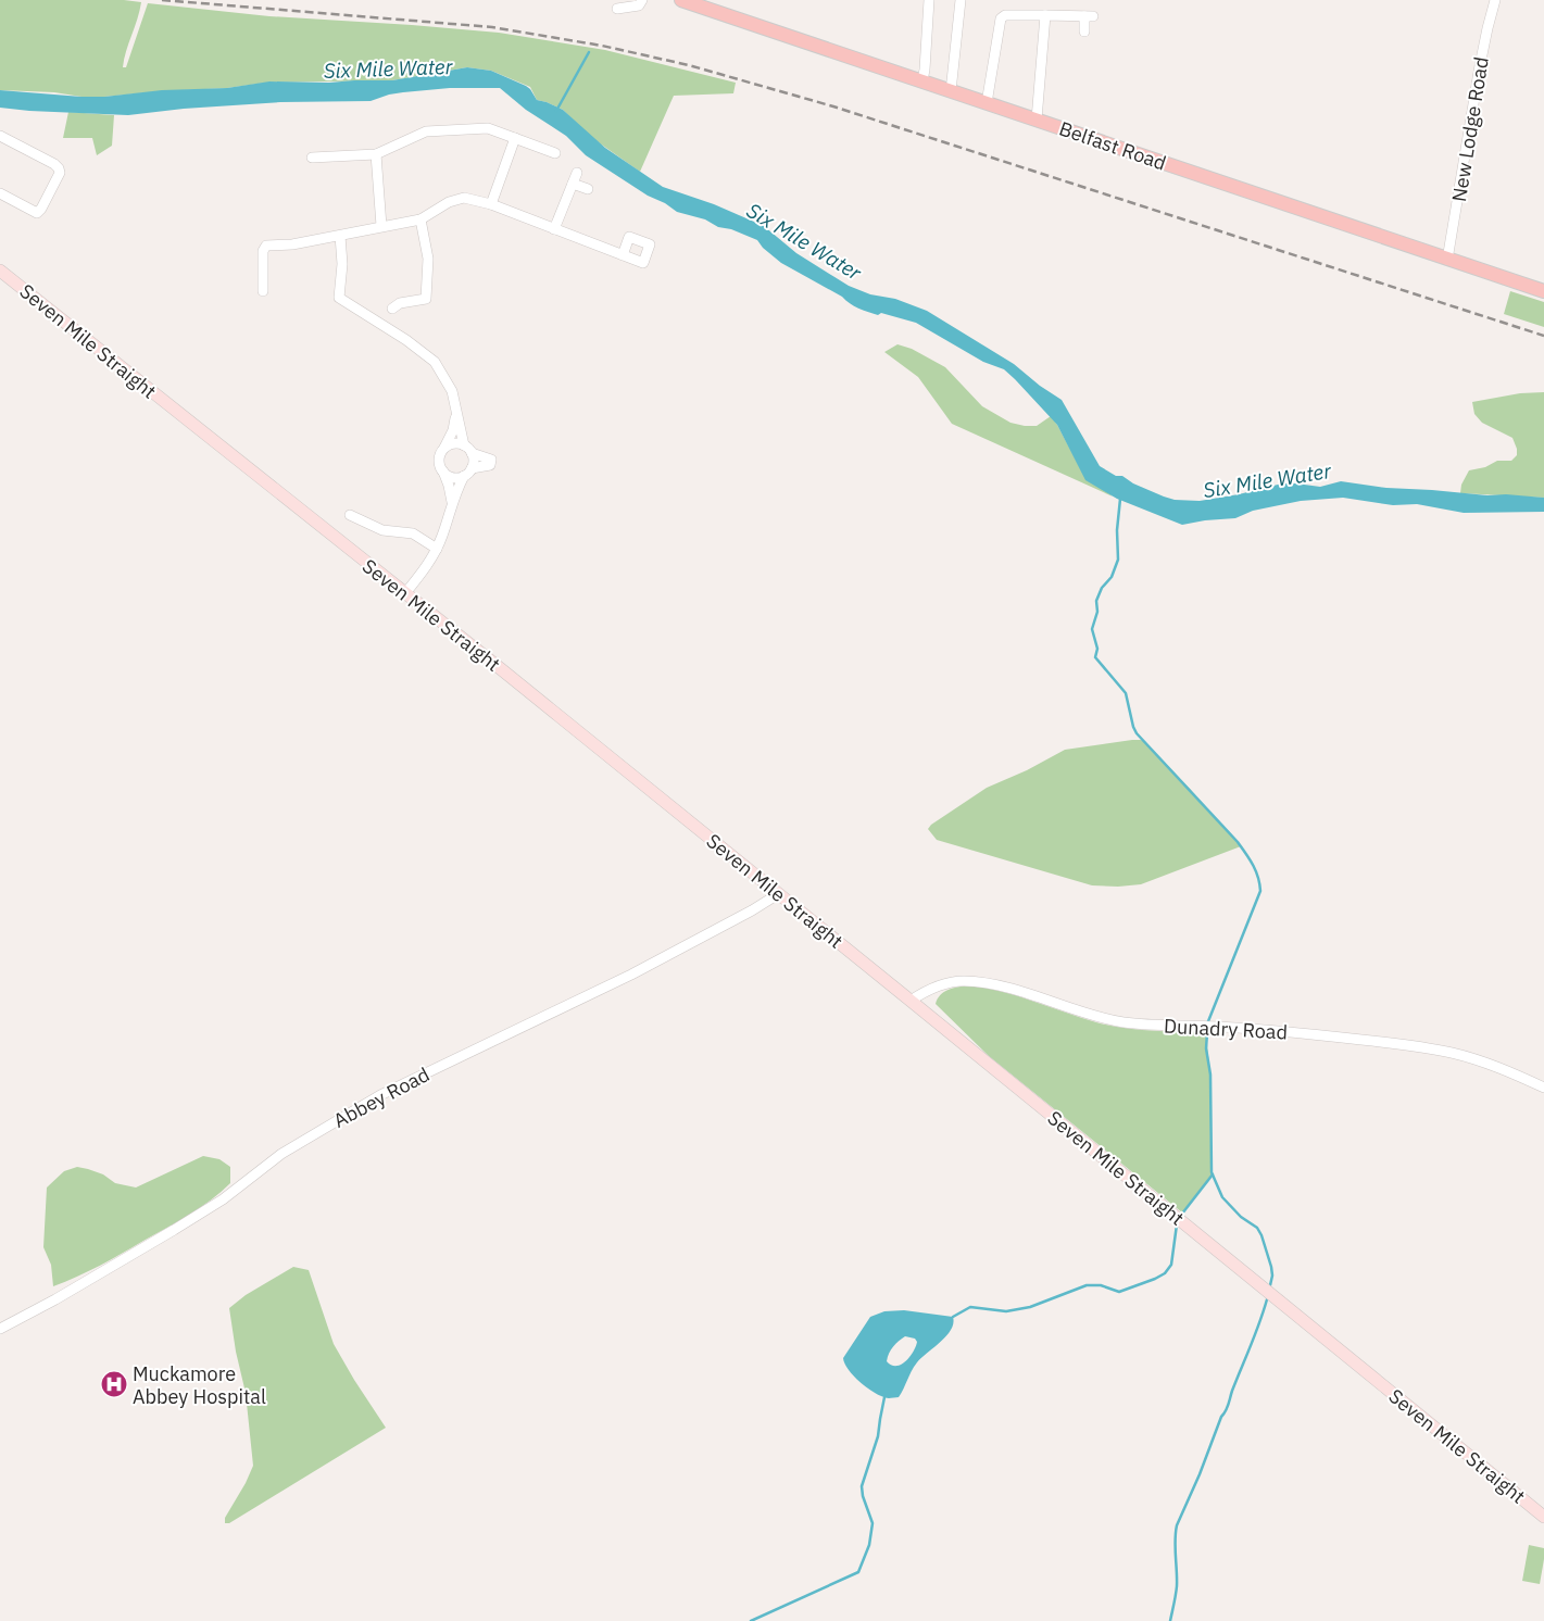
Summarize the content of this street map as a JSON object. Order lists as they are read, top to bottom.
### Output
{
  "streets": {
    "main road": ["Belfast Road", "Seven Mile Straight"],
    "street": ["New Lodge Road", "Dunadry Road", "Abbey Road"]
  },
  "crossings": [
    ["New Lodge Road", "Belfast Road"],
    ["Seven Mile Straight", "Dunadry Road"],
    ["Seven Mile Straight", "Abbey Road"]
  ],
  "water": ["Six Mile Water"],
  "places": {
    "hospital": ["Muckamore Abbey Hospital"]
  }
}
